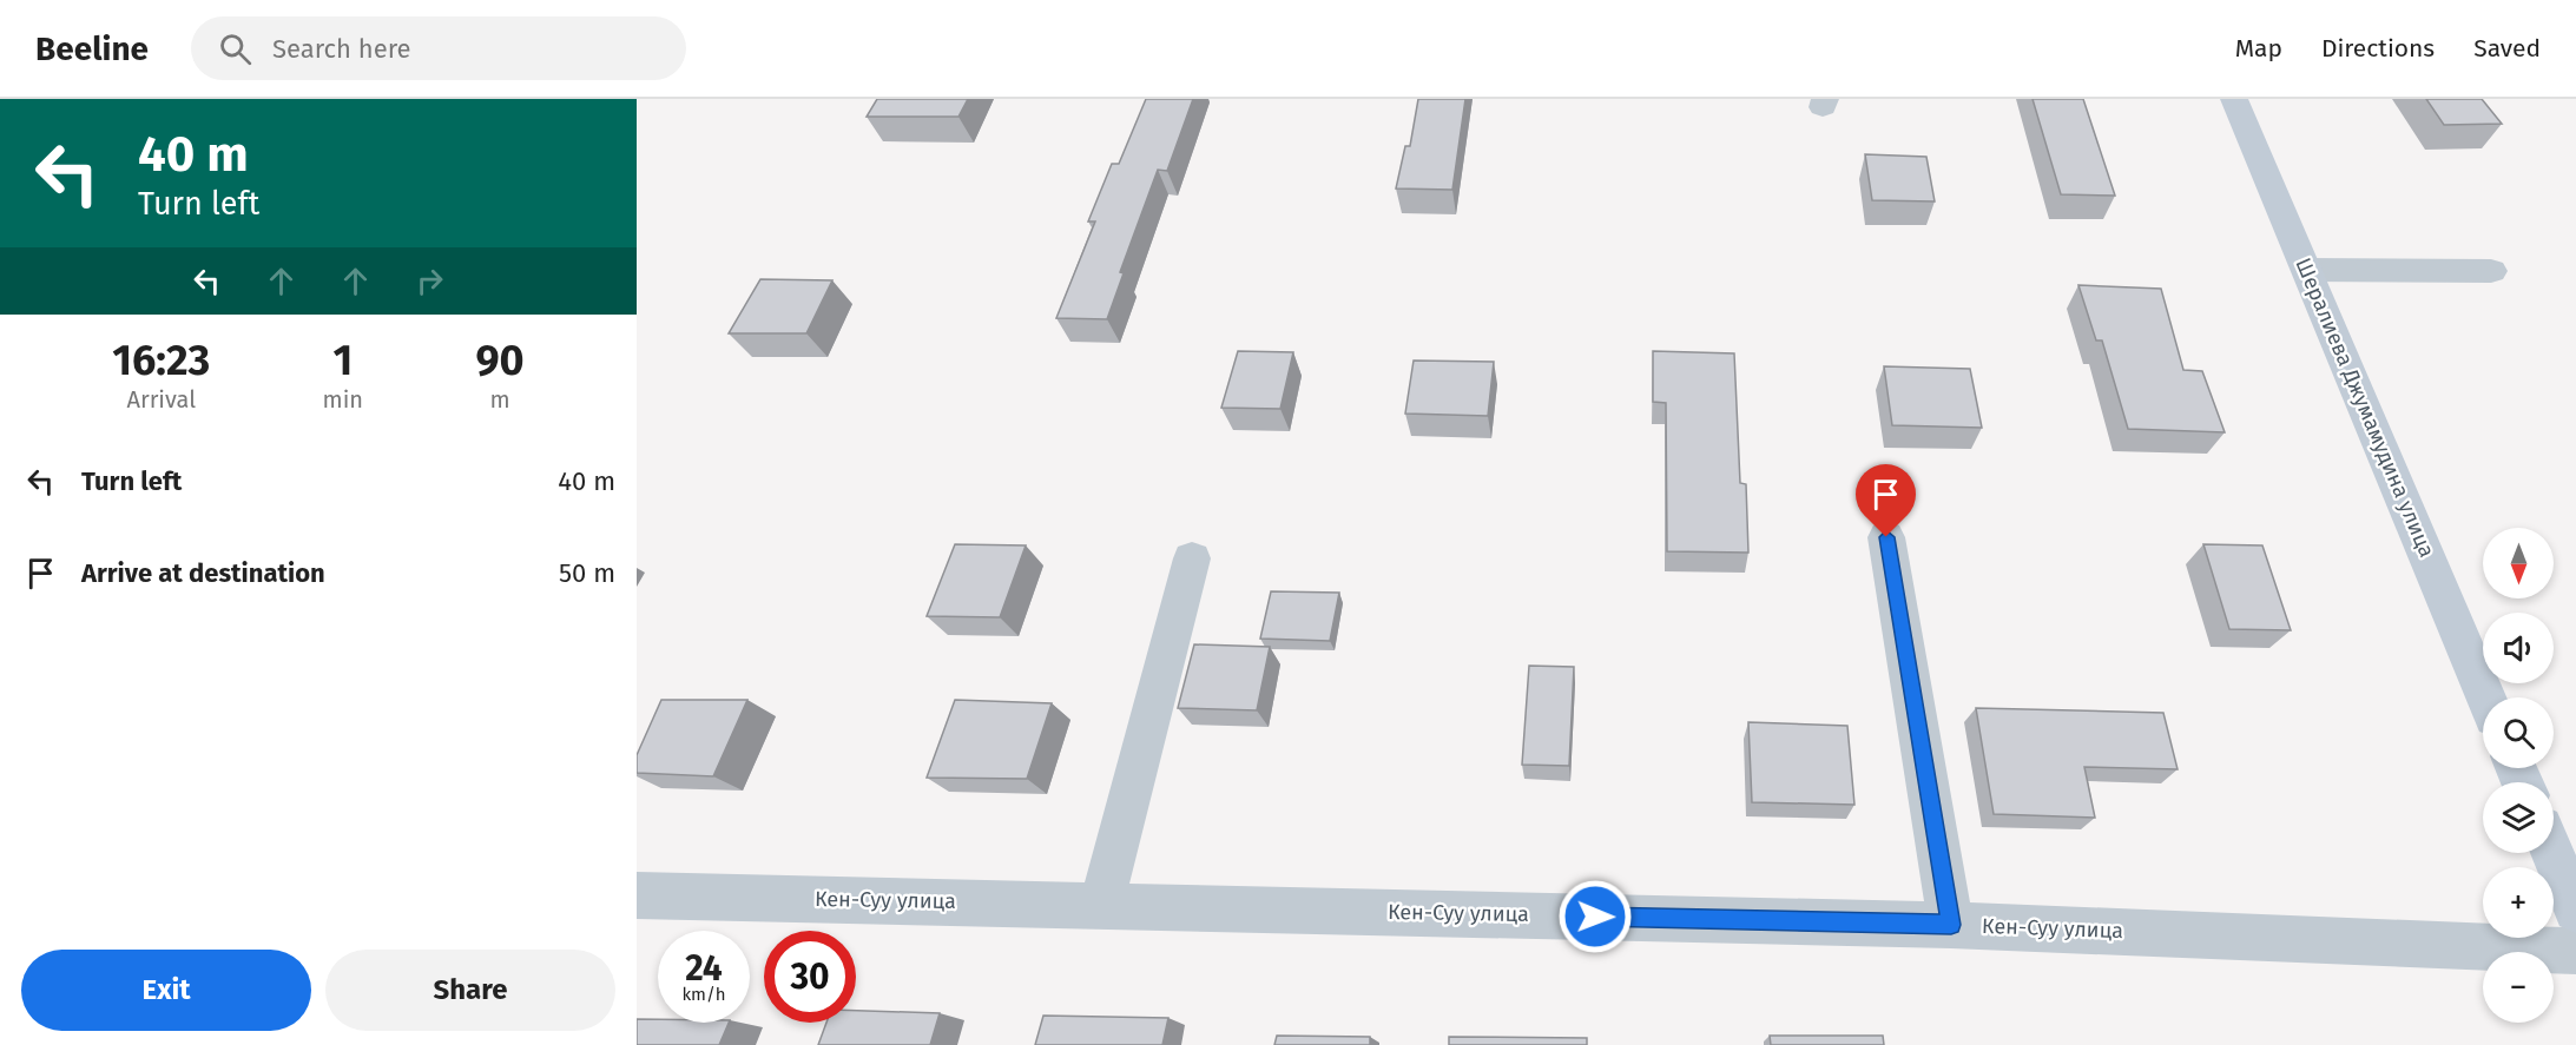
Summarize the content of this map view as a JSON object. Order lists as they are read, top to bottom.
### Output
{
  "streets": {
    "street": ["Шералиева Джумамудина улица", "Кен-Суу улица"]
  },
  "north": "bottom",
  "page": {
    "header": "Beeline",
    "search": "Search here",
    "nav": ["Map", "Directions", "Saved"],
    "turn": ["40 m", "Turn left"],
    "eta": [
      "16:23",
      "Arrival",
      "1",
      "min",
      "90",
      "m"
    ],
    "list": [
      {
        "name": "Turn left",
        "value": "40 m"
      },
      {
        "name": "Arrive at destination",
        "value": "50 m"
      }
    ],
    "map_buttons": ["+", "−"],
    "speed": "24 km/h",
    "limit": "30",
    "buttons": ["Exit", "Share"]
  }
}
